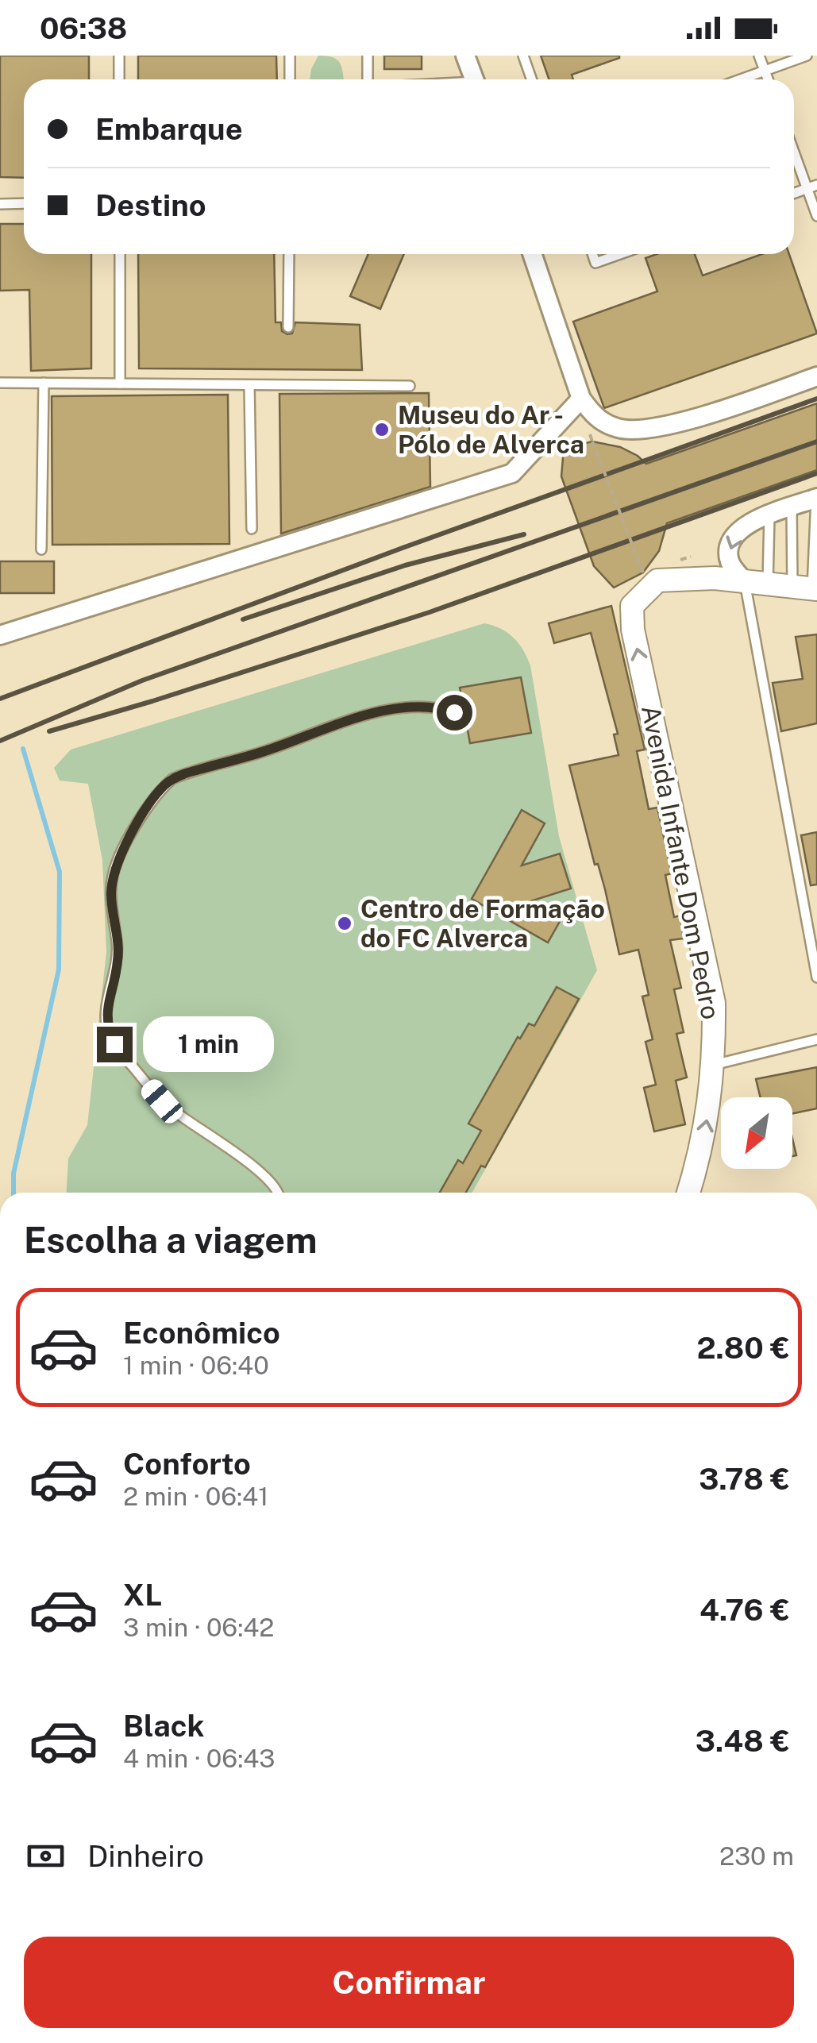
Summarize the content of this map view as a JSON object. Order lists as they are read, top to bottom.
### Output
{
  "streets": {
    "street": ["Avenida Infante Dom Pedro"]
  },
  "one_way": ["Avenida Infante Dom Pedro"],
  "places": ["Museu do Ar - Pólo de Alverca", "Centro de Formação do FC Alverca"],
  "north": "bottom left",
  "page": {
    "status": "06:38",
    "banner": ["Embarque", "Destino"],
    "bubble": "1 min",
    "heading": "Escolha a viagem",
    "list": [
      {
        "name": "Econômico",
        "note": "1 min · 06:40",
        "value": "2.80 €"
      },
      {
        "name": "Conforto",
        "note": "2 min · 06:41",
        "value": "3.78 €"
      },
      {
        "name": "XL",
        "note": "3 min · 06:42",
        "value": "4.76 €"
      },
      {
        "name": "Black",
        "note": "4 min · 06:43",
        "value": "3.48 €"
      }
    ],
    "pay": ["Dinheiro", "230 m"],
    "buttons": "Confirmar"
  }
}
